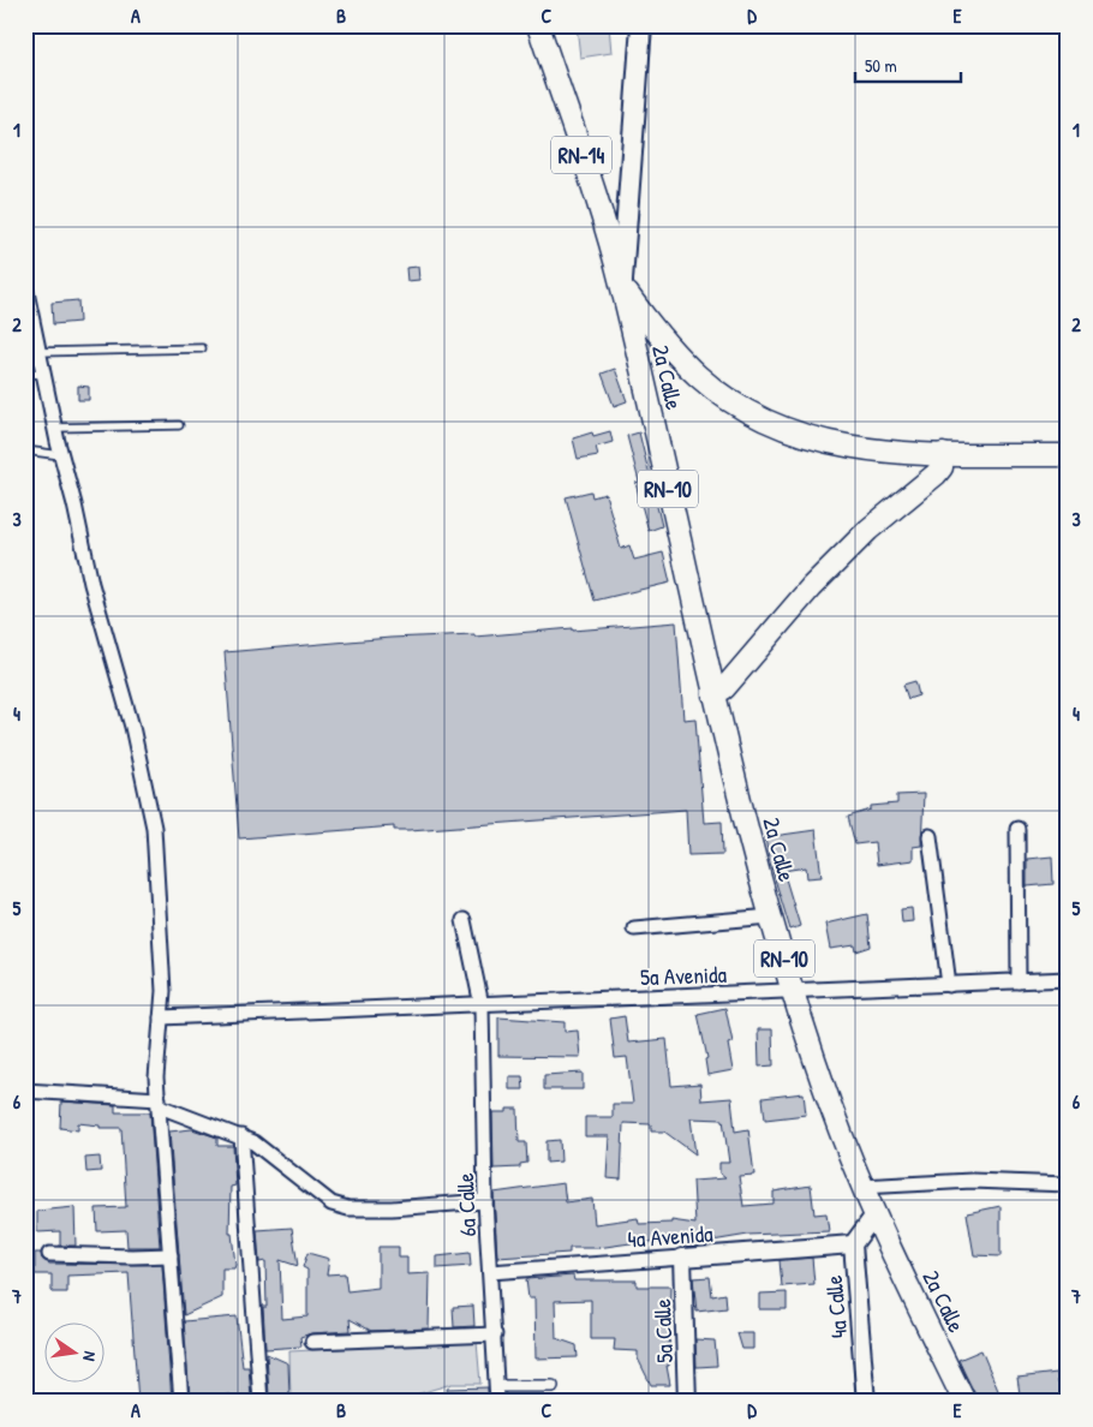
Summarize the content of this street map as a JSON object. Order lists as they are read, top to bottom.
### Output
{
  "streets": {
    "main road": ["RN-14", "2a Calle", "RN-10"],
    "street": [
      "5a Avenida",
      "6a Calle",
      "4a Avenida",
      "4a Calle",
      "5a Calle"
    ]
  },
  "crossings": [
    ["RN-14", "2a Calle"],
    ["RN-14", "RN-10"],
    ["2a Calle", "RN-10"],
    ["2a Calle", "5a Avenida"],
    ["2a Calle", "4a Calle"],
    ["5a Avenida", "6a Calle"],
    ["6a Calle", "4a Avenida"],
    ["4a Avenida", "4a Calle"],
    ["4a Avenida", "5a Calle"]
  ],
  "scale_bar": "50 m",
  "north": "right",
  "grid": {
    "columns": [
      "A",
      "B",
      "C",
      "D",
      "E"
    ],
    "rows": [
      "1",
      "2",
      "3",
      "4",
      "5",
      "6",
      "7"
    ]
  }
}
